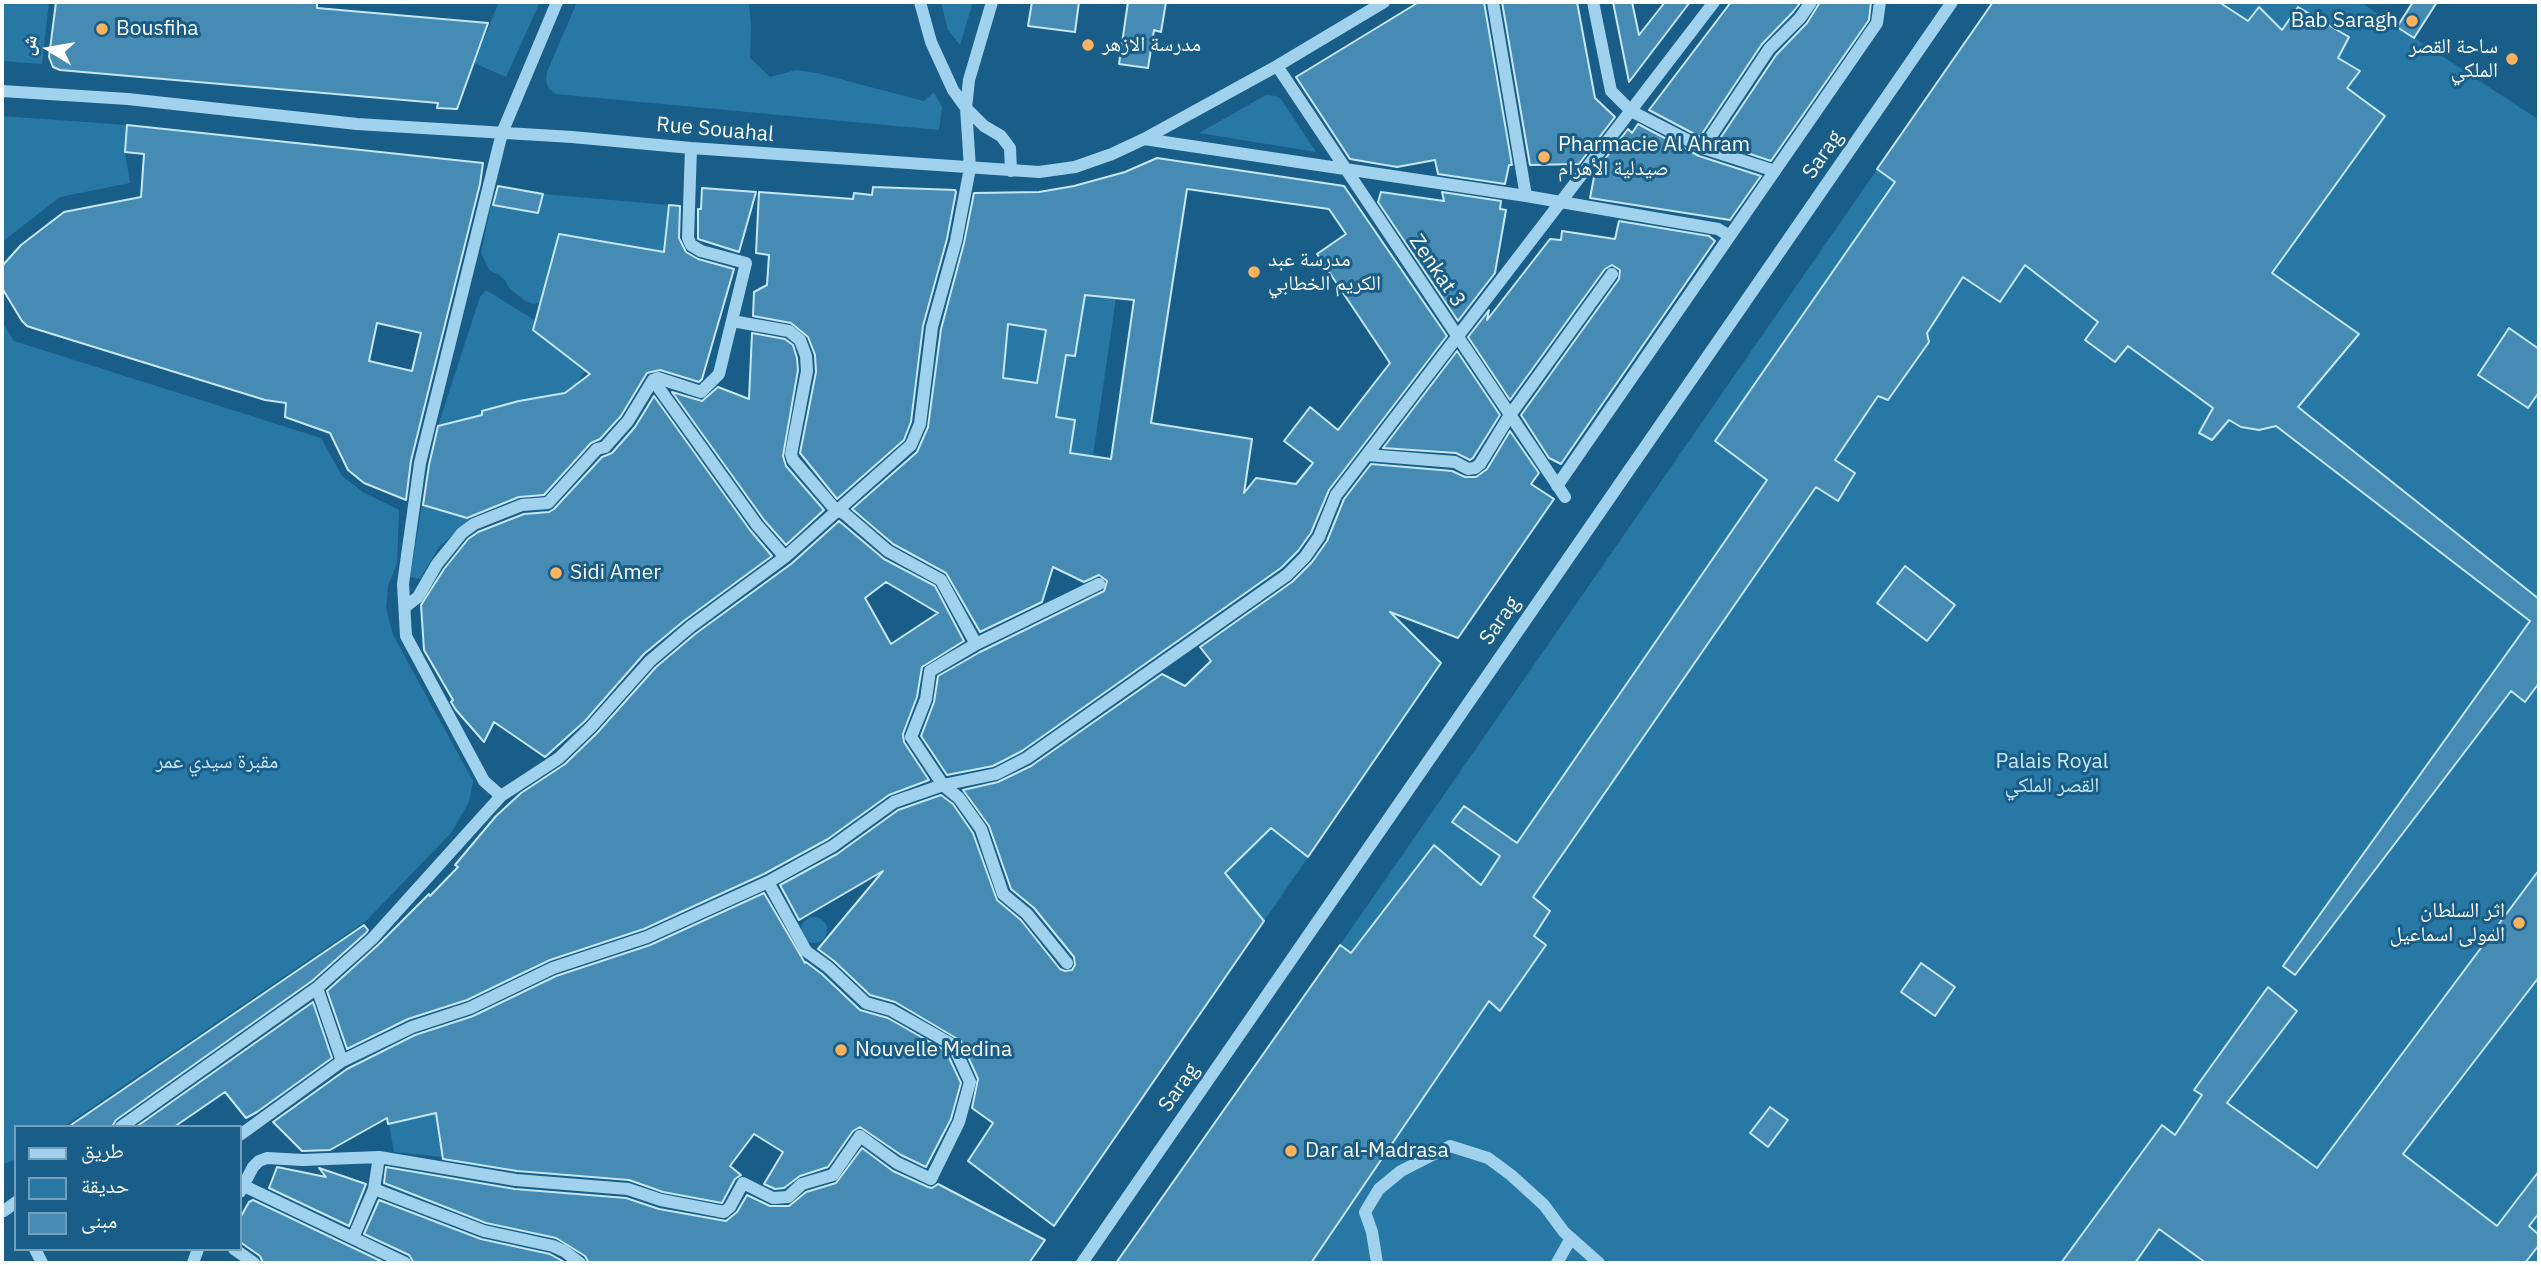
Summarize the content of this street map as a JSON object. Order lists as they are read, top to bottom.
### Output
{
  "streets": {
    "street": ["Rue Souahal", "Sarag", "Zenkat 3"]
  },
  "crossings": [
    ["Rue Souahal", "Zenkat 3"]
  ],
  "parks": ["مقبرة سيدي عمر", "Palais Royal القصر الملكي"],
  "places": [
    "Bab Saragh",
    "Bousfiha",
    "مدرسة الازهر",
    "ساحة القصر الملكي",
    "Pharmacie Al Ahram صيدلية الأهرام",
    "مدرسة عبد الكريم الخطابي",
    "Sidi Amer",
    "اثر السلطان المولى اسماعيل",
    "Nouvelle Medina",
    "Dar al-Madrasa"
  ],
  "legend": ["طريق", "حديقة", "مبنى"],
  "north": "left"
}
